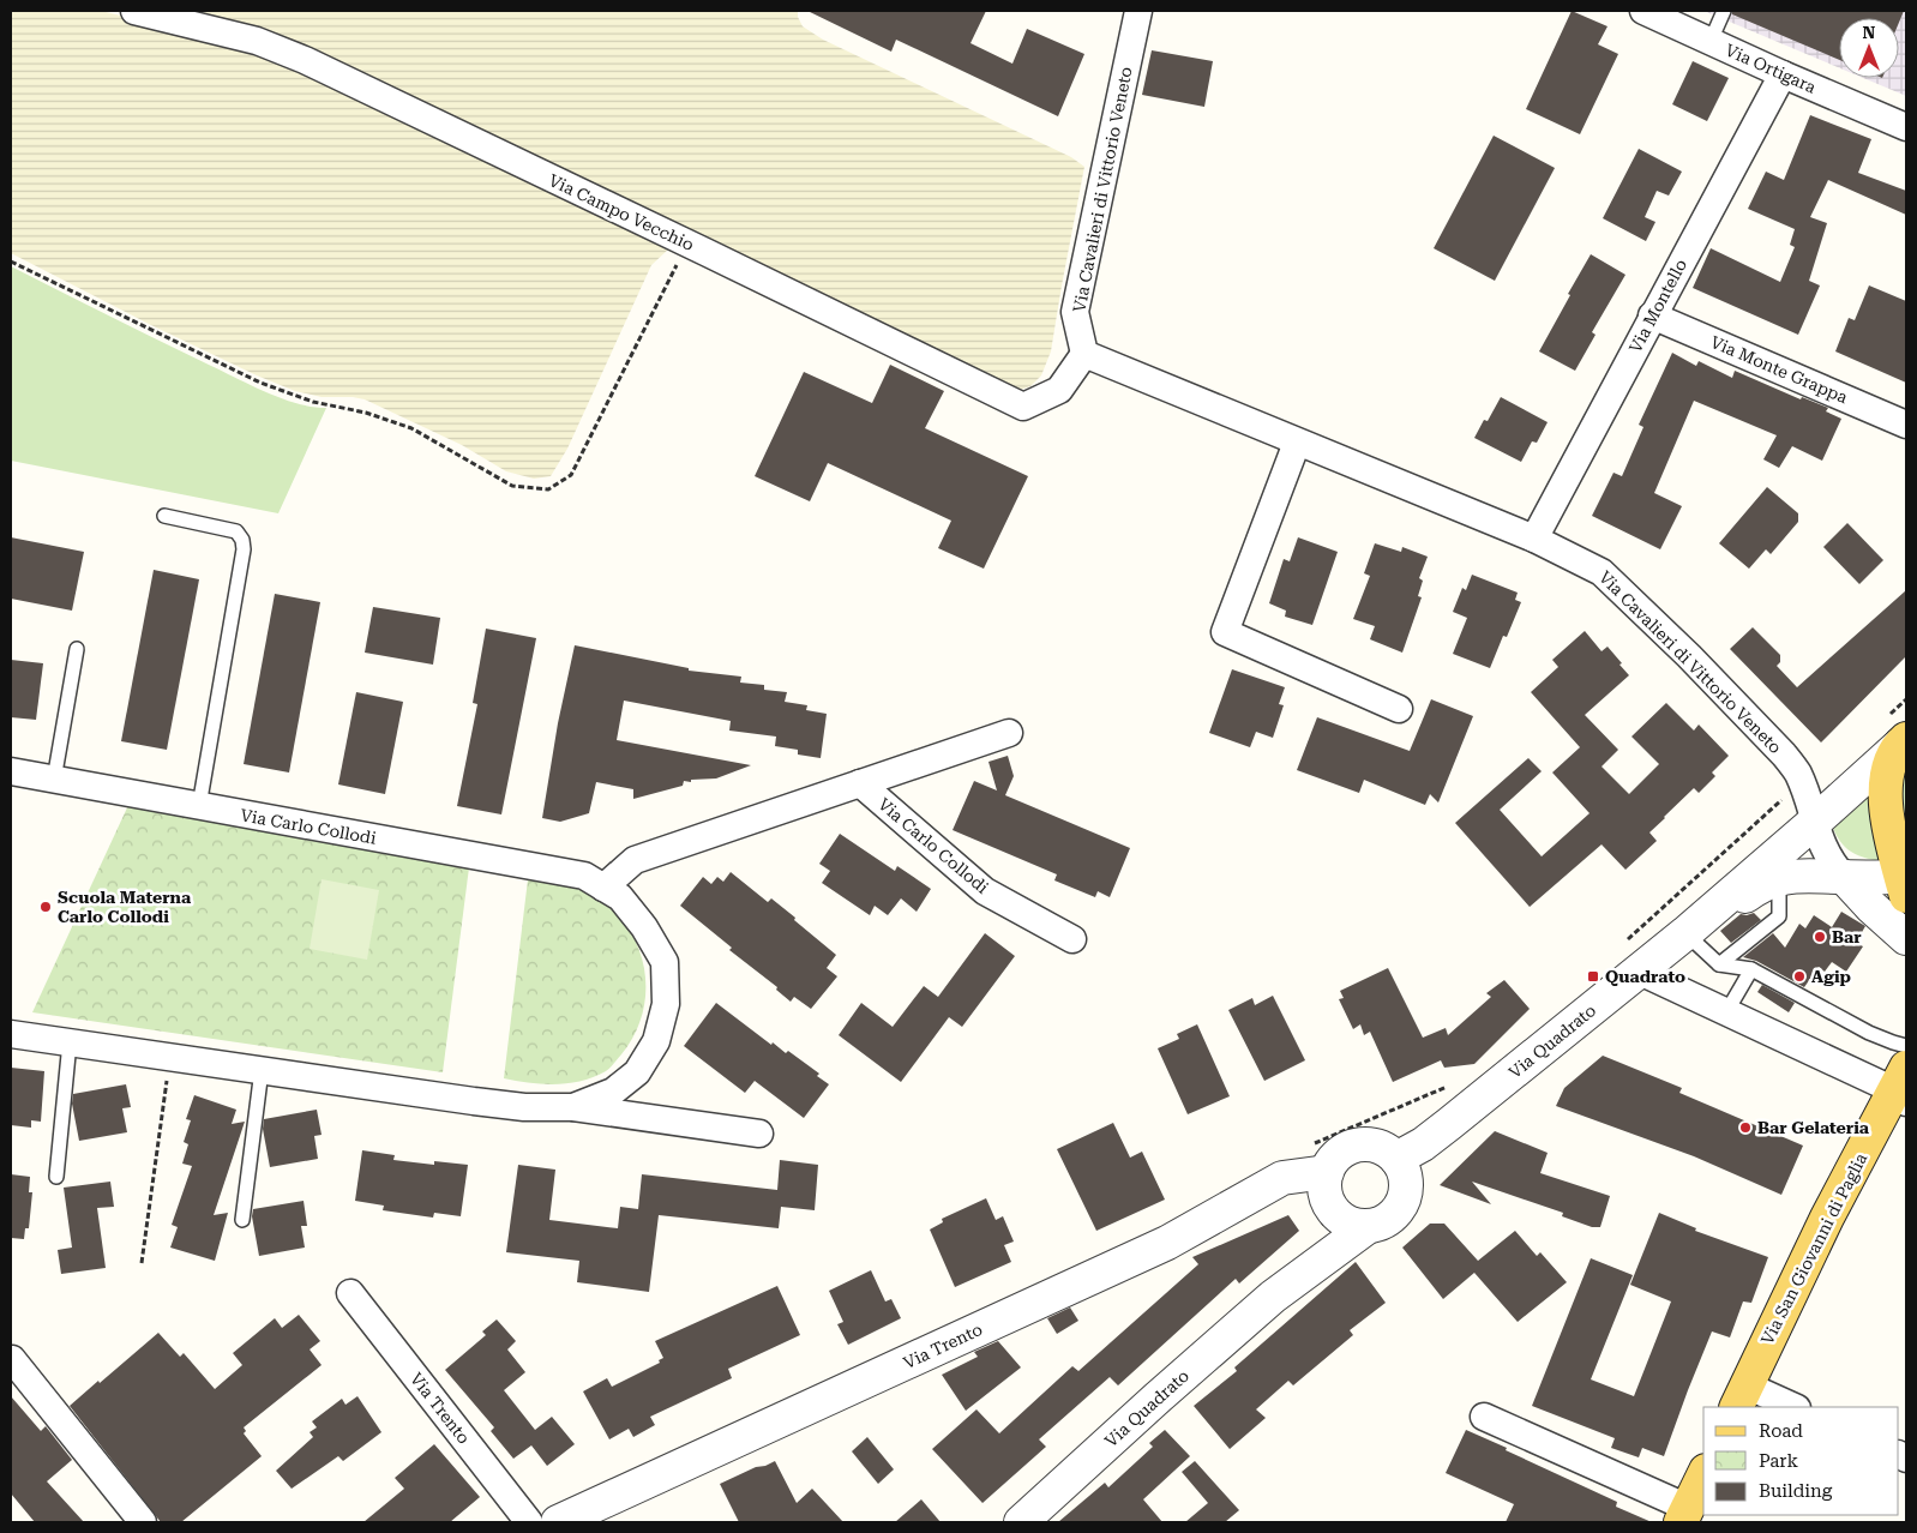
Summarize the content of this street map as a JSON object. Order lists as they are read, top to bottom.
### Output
{
  "streets": {
    "main road": ["Via San Giovanni di Paglia"],
    "street": [
      "Via Ortigara",
      "Via Cavalieri di Vittorio Veneto",
      "Via Campo Vecchio",
      "Via Montello",
      "Via Monte Grappa",
      "Via Carlo Collodi",
      "Via Quadrato",
      "Via Trento"
    ]
  },
  "crossings": [
    ["Via Ortigara", "Via Montello"],
    ["Via Cavalieri di Vittorio Veneto", "Via Campo Vecchio"],
    ["Via Cavalieri di Vittorio Veneto", "Via Montello"],
    ["Via Montello", "Via Monte Grappa"],
    ["Via Quadrato", "Via Trento"]
  ],
  "places": {
    "other": [
      "Scuola Materna Carlo Collodi",
      "Bar",
      "Agip",
      "Bar Gelateria"
    ],
    "transit": ["Quadrato"]
  },
  "legend": ["Road", "Park", "Building"],
  "north": "top"
}
